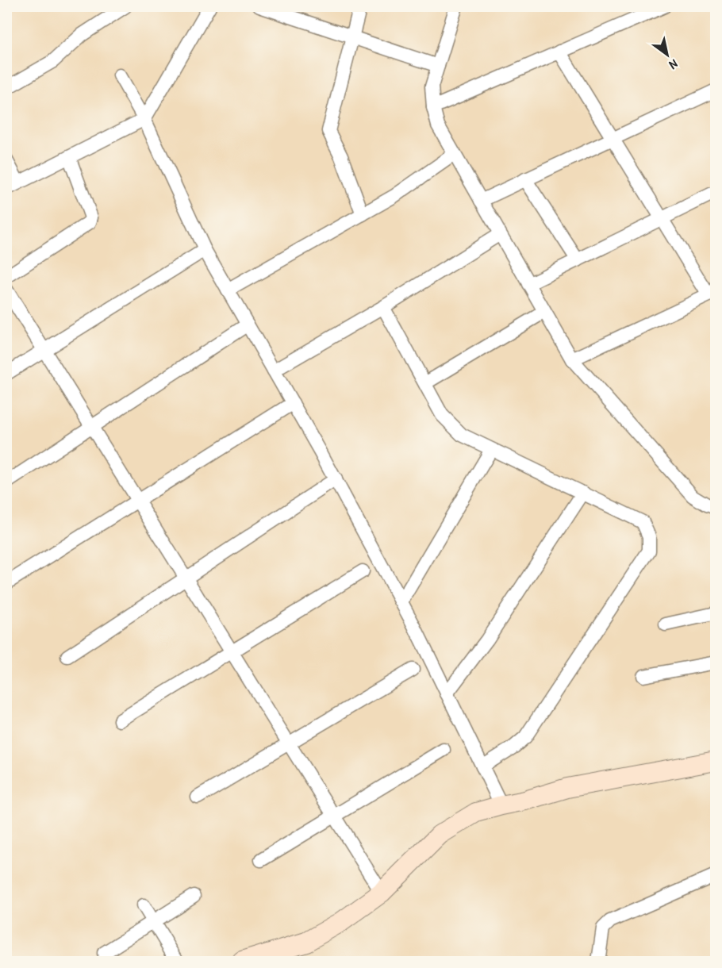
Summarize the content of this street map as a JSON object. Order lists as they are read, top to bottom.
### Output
{
  "north": "bottom right"
}
